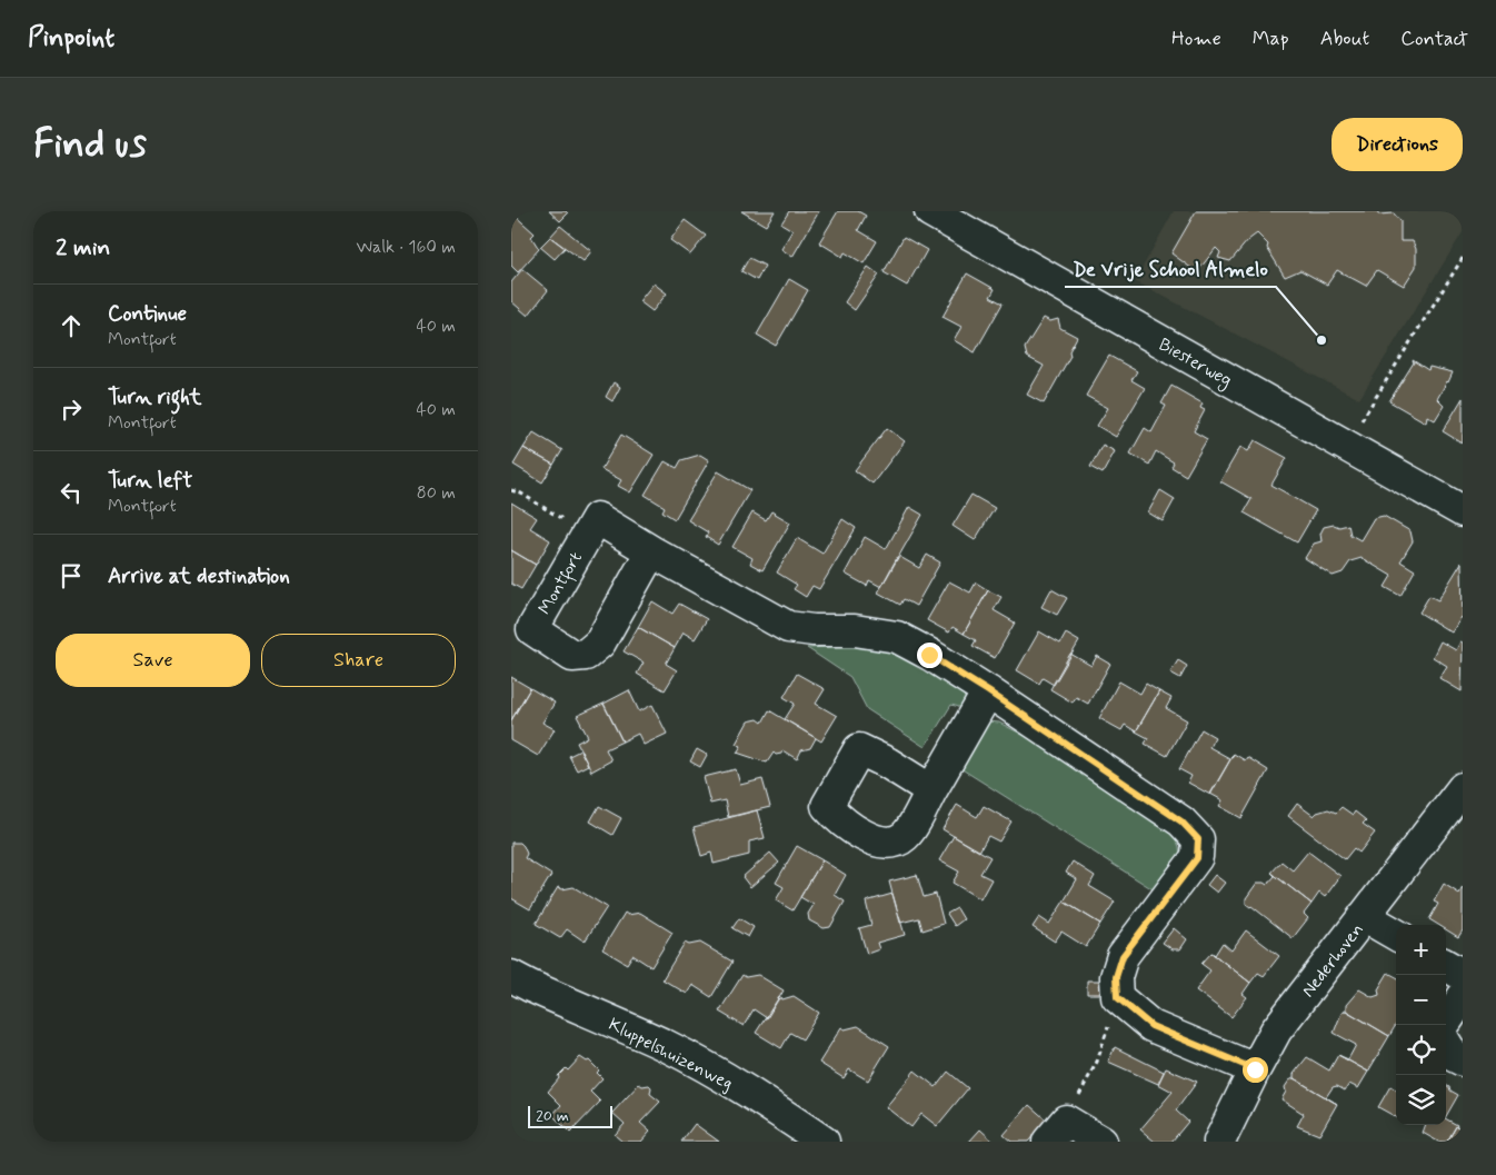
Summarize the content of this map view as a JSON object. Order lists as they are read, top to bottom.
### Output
{
  "streets": {
    "street": [
      "Biesterweg",
      "Montfort",
      "Nederhoven",
      "Kluppelshuizenweg"
    ]
  },
  "places": ["De Vrije School Almelo"],
  "scale_bar": "20 m",
  "page": {
    "header": "Pinpoint",
    "nav": [
      "Home",
      "Map",
      "About",
      "Contact"
    ],
    "buttons": [
      "Directions",
      ["Save", "Share"]
    ],
    "title": "Find us",
    "heading": ["2 min", "Walk · 160 m"],
    "list": [
      ["Continue", "Montfort", "40 m"],
      ["Turn right", "Montfort", "40 m"],
      ["Turn left", "Montfort", "80 m"],
      "Arrive at destination"
    ],
    "map_buttons": ["+", "−"],
    "scale": "20 m"
  }
}
